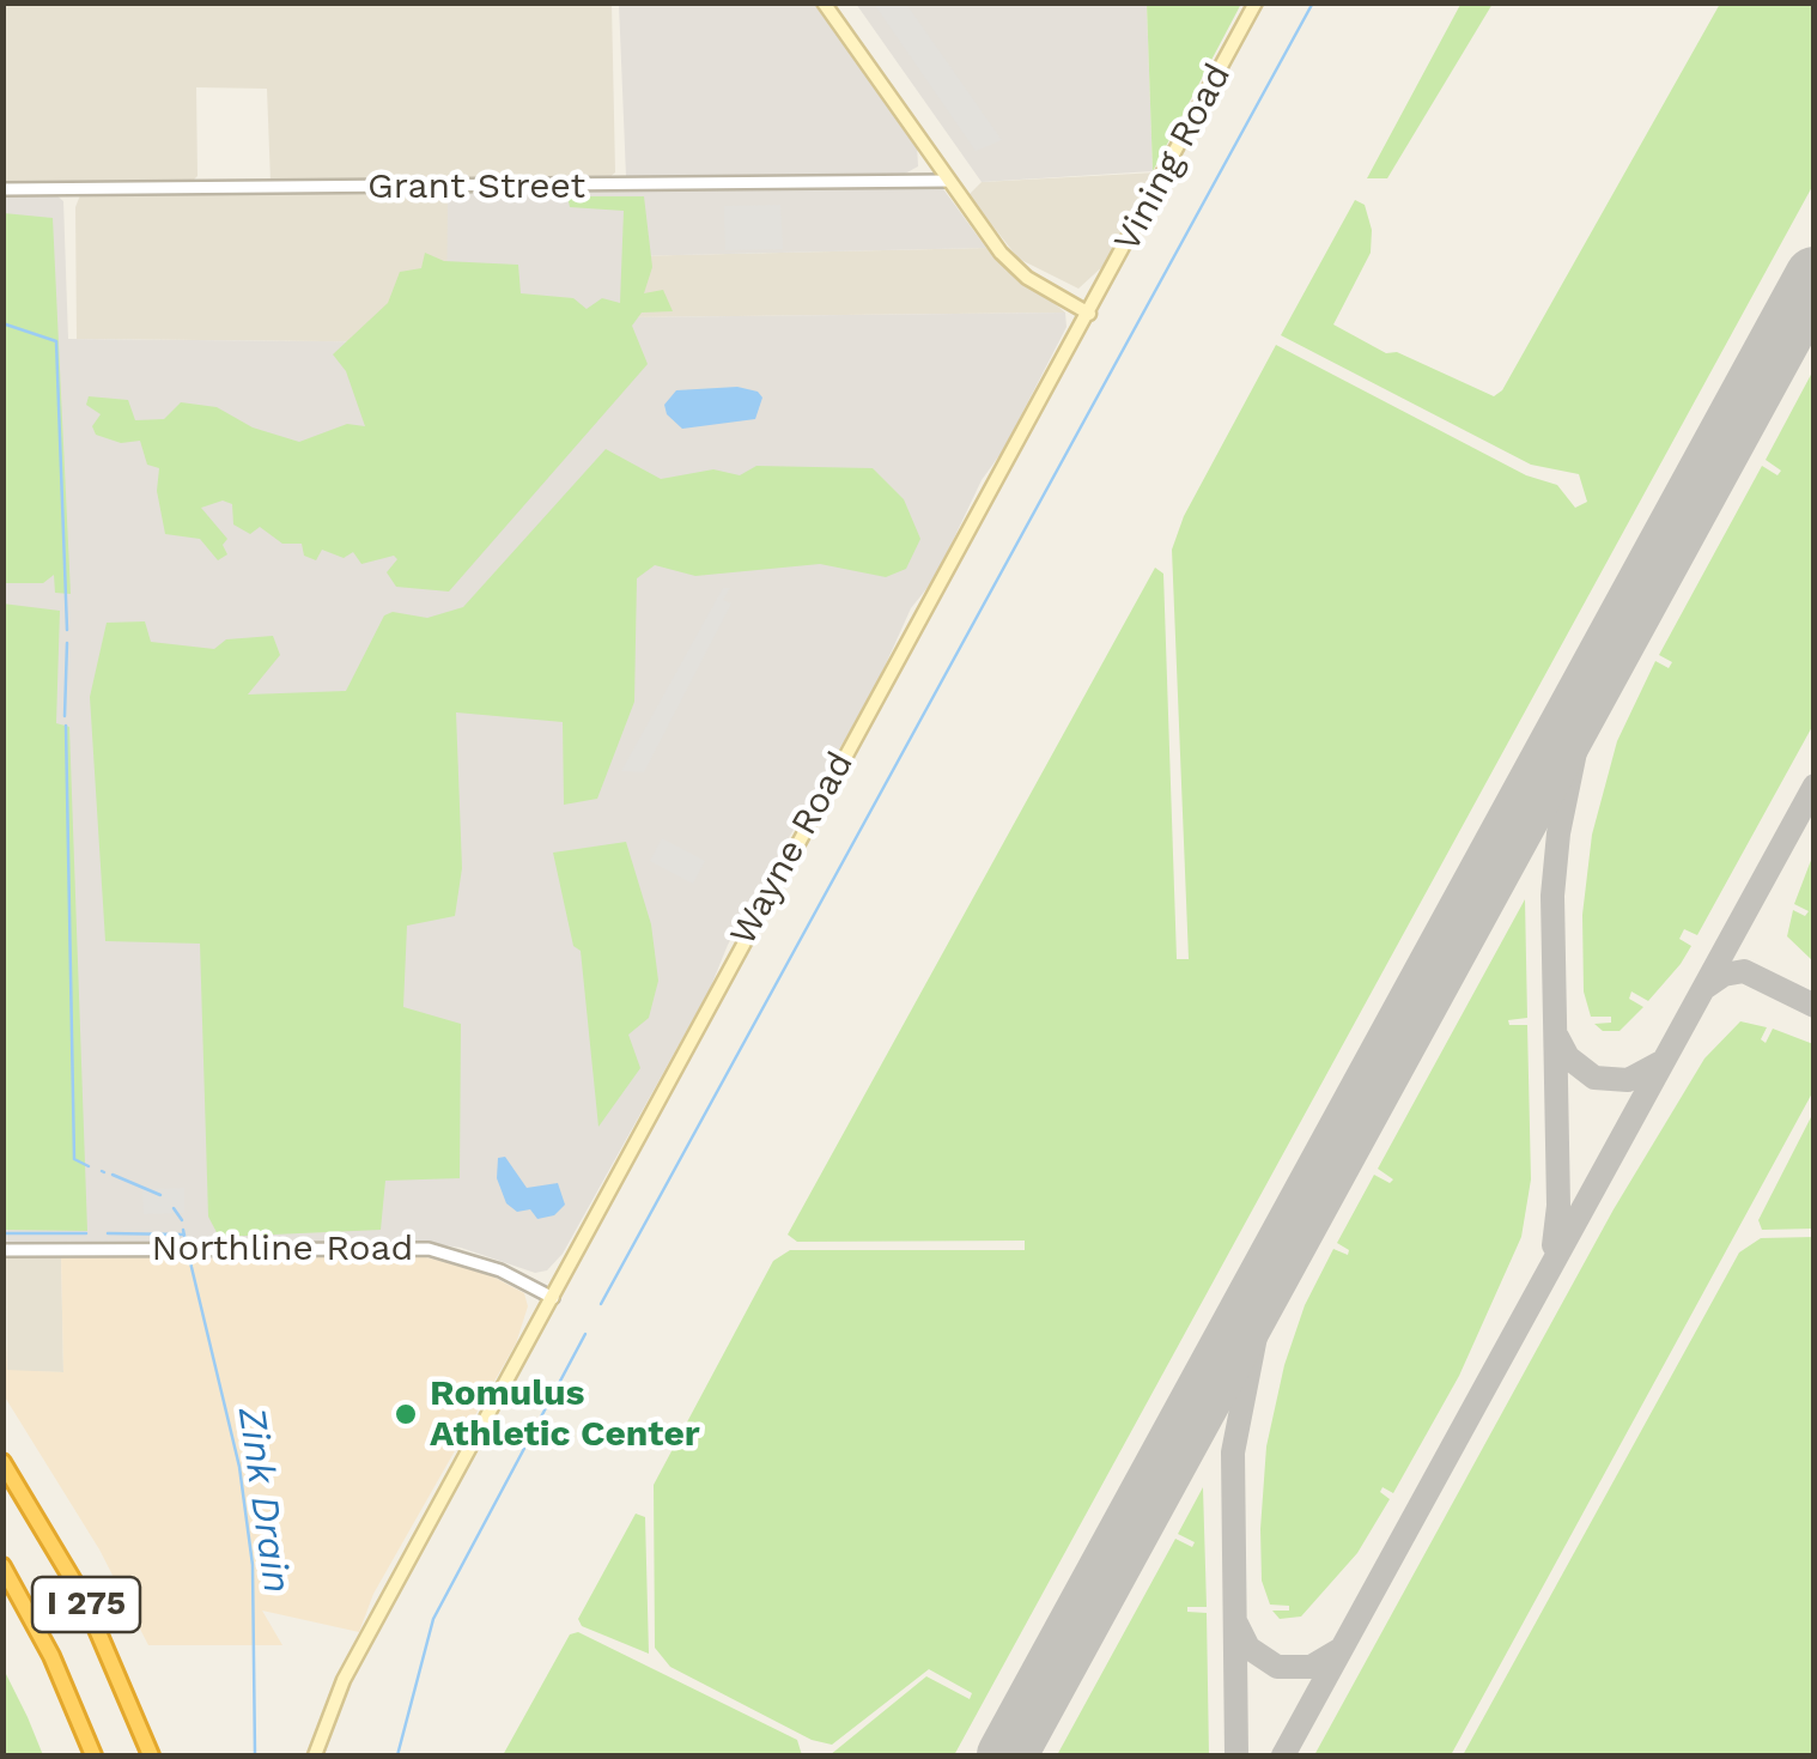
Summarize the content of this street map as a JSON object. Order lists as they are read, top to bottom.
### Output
{
  "streets": {
    "highway": ["I 275"],
    "main road": ["Vining Road", "Wayne Road"],
    "street": ["Grant Street", "Northline Road"]
  },
  "crossings": [
    ["Vining Road", "Wayne Road"],
    ["Wayne Road", "Northline Road"]
  ],
  "water": ["Zink Drain"],
  "places": ["Romulus Athletic Center"]
}
